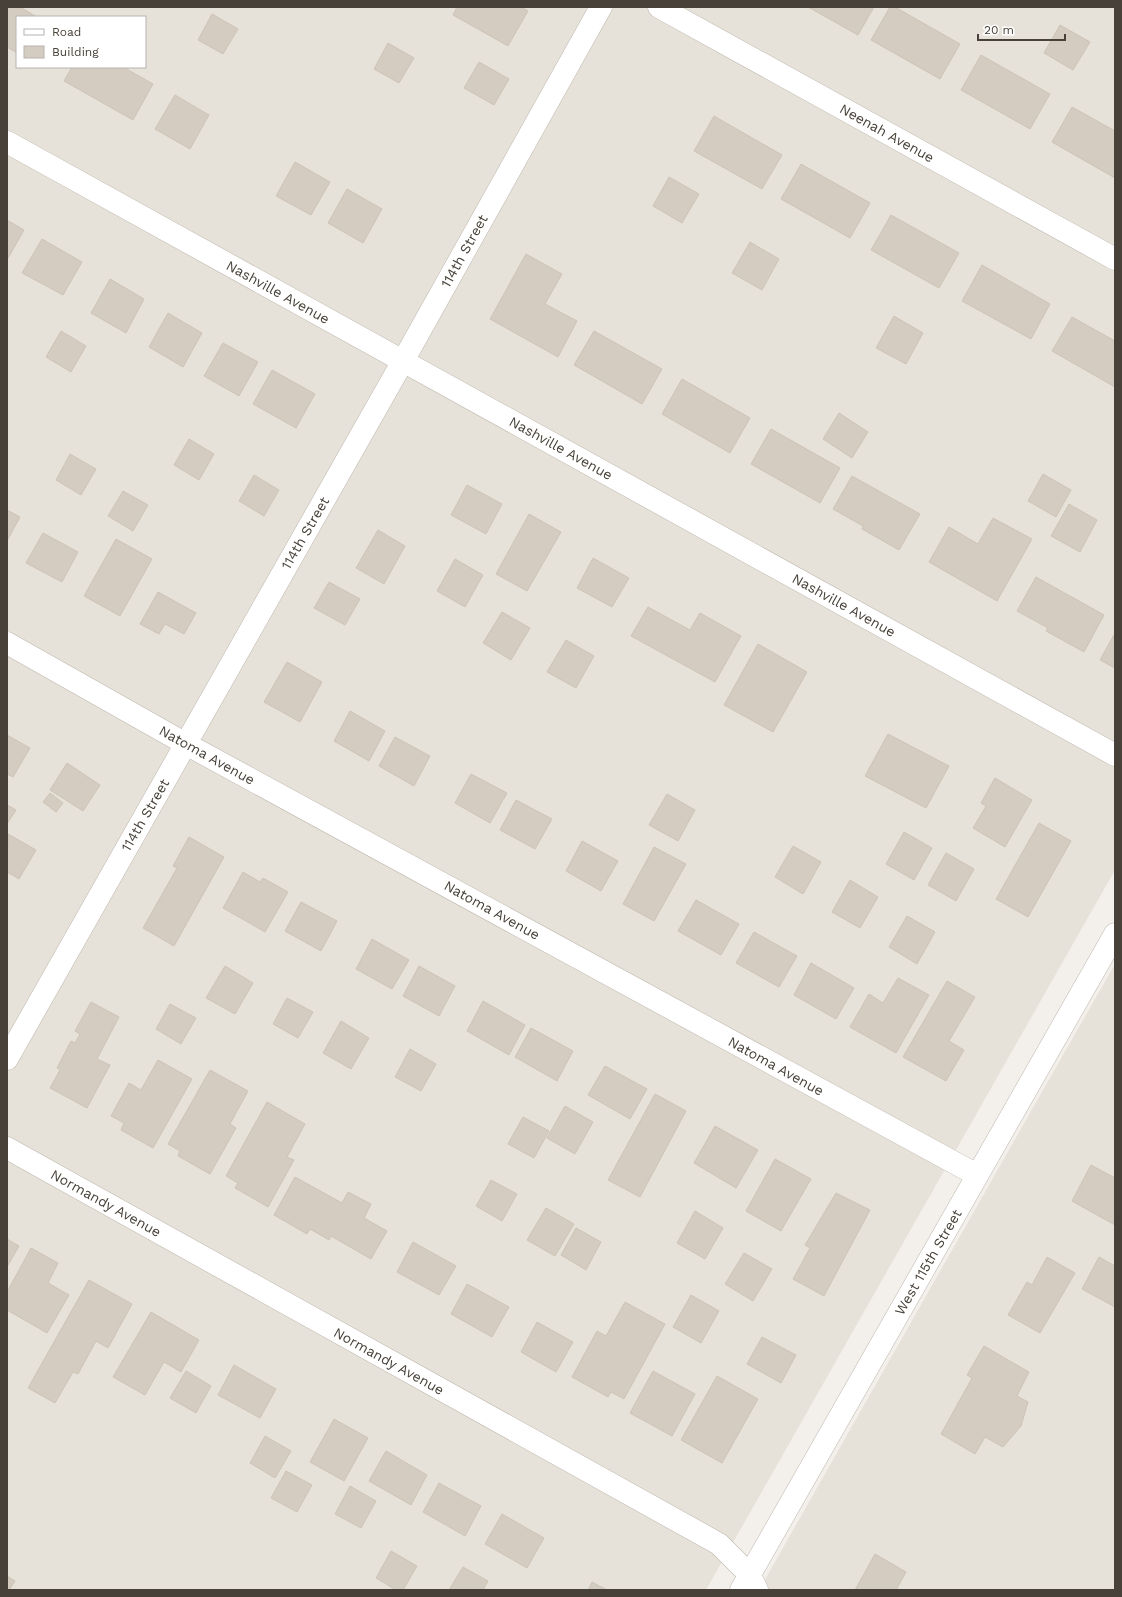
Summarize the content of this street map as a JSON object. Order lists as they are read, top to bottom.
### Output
{
  "streets": {
    "street": [
      "Neenah Avenue",
      "114th Street",
      "Nashville Avenue",
      "Natoma Avenue",
      "Normandy Avenue",
      "West 115th Street"
    ]
  },
  "crossings": [
    ["114th Street", "Nashville Avenue"],
    ["114th Street", "Natoma Avenue"],
    ["Natoma Avenue", "West 115th Street"],
    ["Normandy Avenue", "West 115th Street"]
  ],
  "legend": ["Road", "Building"],
  "scale_bar": "20 m"
}
